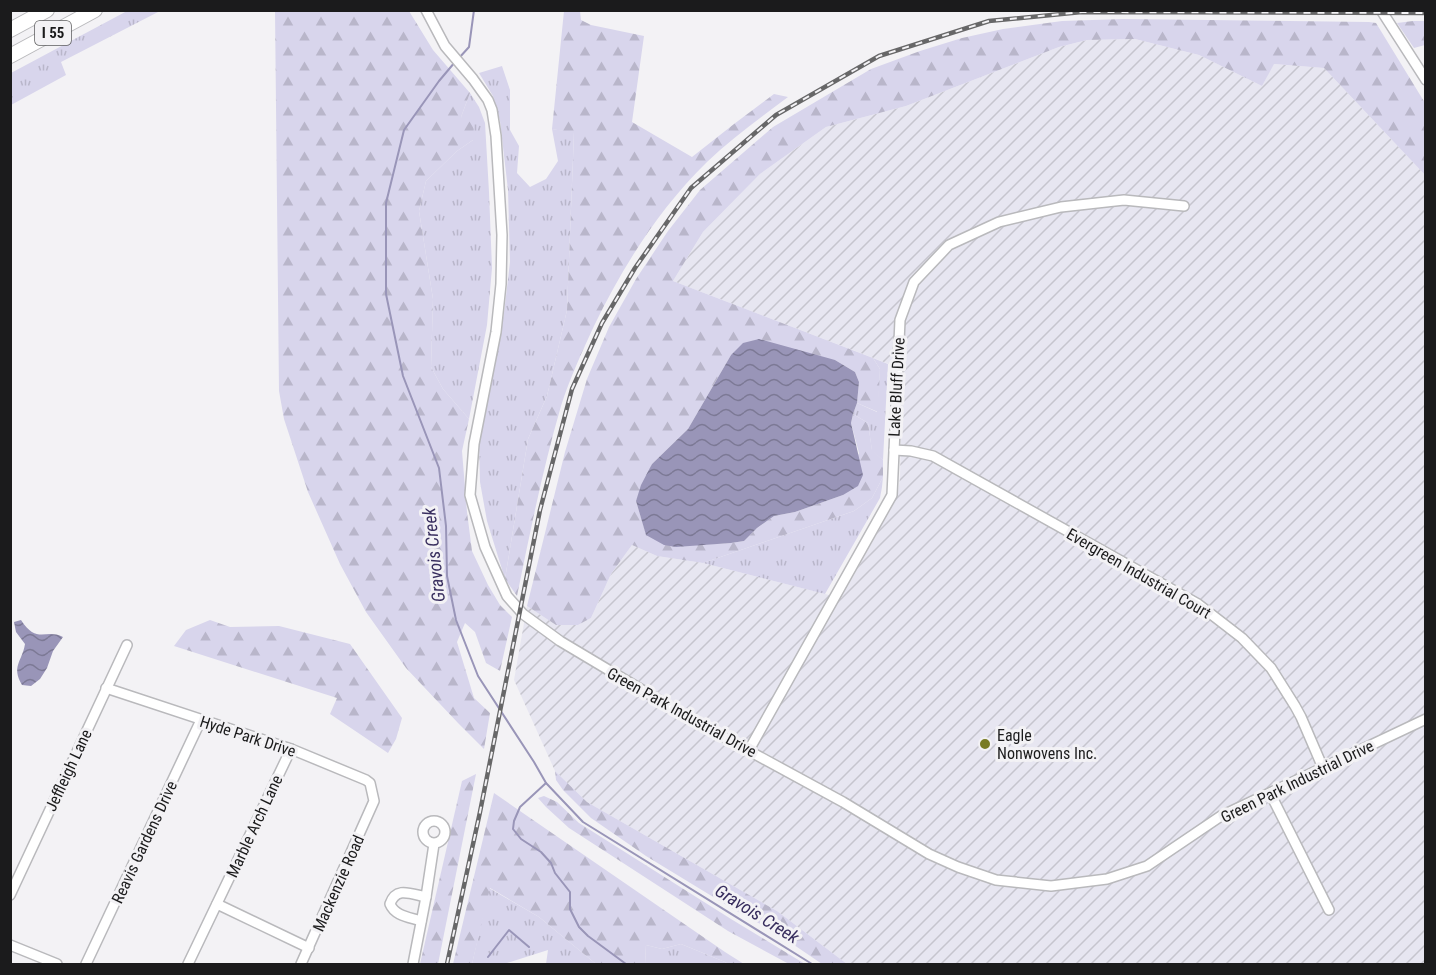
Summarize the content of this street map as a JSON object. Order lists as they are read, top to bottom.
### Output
{
  "streets": {
    "highway": ["I 55"],
    "street": [
      "Lake Bluff Drive",
      "Evergreen Industrial Court",
      "Green Park Industrial Drive",
      "Hyde Park Drive",
      "Jeffleigh Lane",
      "Marble Arch Lane",
      "Reavis Gardens Drive",
      "Mackenzie Road"
    ]
  },
  "crossings": [
    ["Lake Bluff Drive", "Evergreen Industrial Court"],
    ["Lake Bluff Drive", "Green Park Industrial Drive"],
    ["Evergreen Industrial Court", "Green Park Industrial Drive"],
    ["Hyde Park Drive", "Jeffleigh Lane"],
    ["Hyde Park Drive", "Marble Arch Lane"],
    ["Hyde Park Drive", "Reavis Gardens Drive"],
    ["Hyde Park Drive", "Mackenzie Road"]
  ],
  "water": ["Gravois Creek"],
  "places": ["Eagle Nonwovens Inc."]
}
